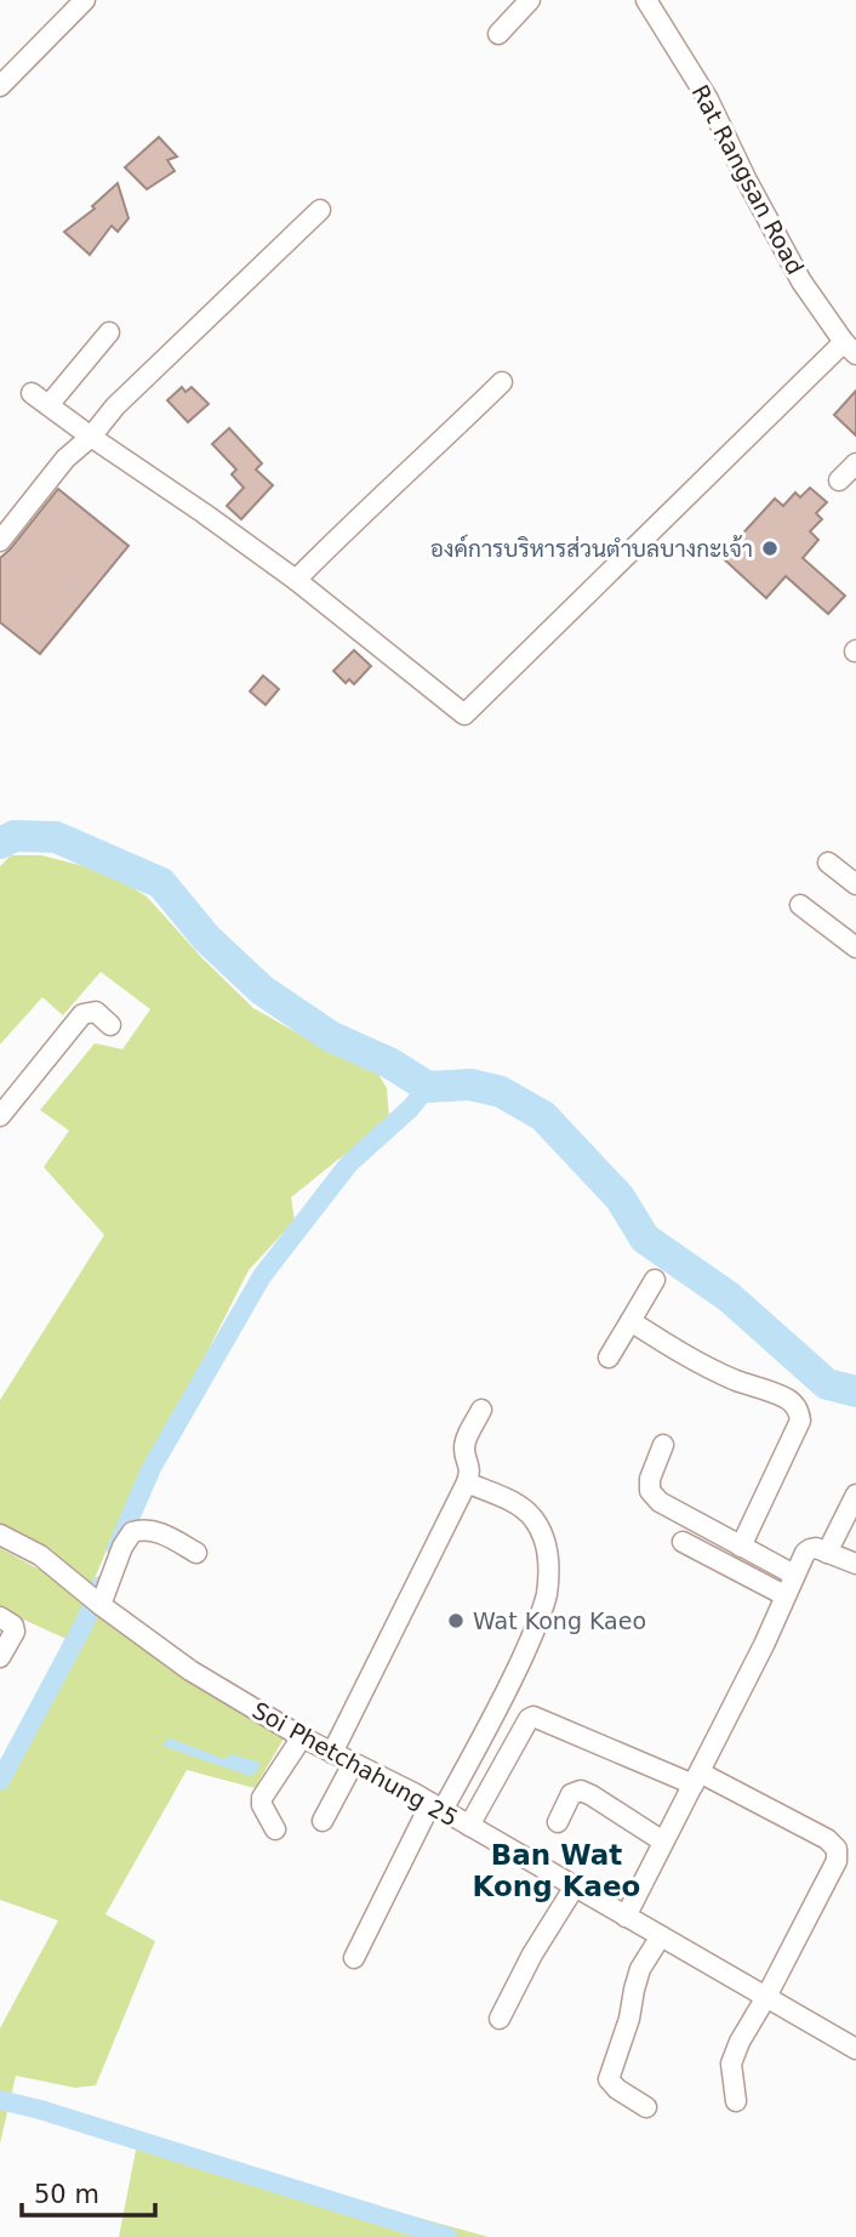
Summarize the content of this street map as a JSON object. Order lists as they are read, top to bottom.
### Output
{
  "streets": {
    "street": ["Rat Rangsan Road", "Soi Phetchahung 25"]
  },
  "districts": ["Ban Wat Kong Kaeo"],
  "places": ["องค์การบริหารส่วนตำบลบางกะเจ้า", "Wat Kong Kaeo"],
  "scale_bar": "50 m"
}
